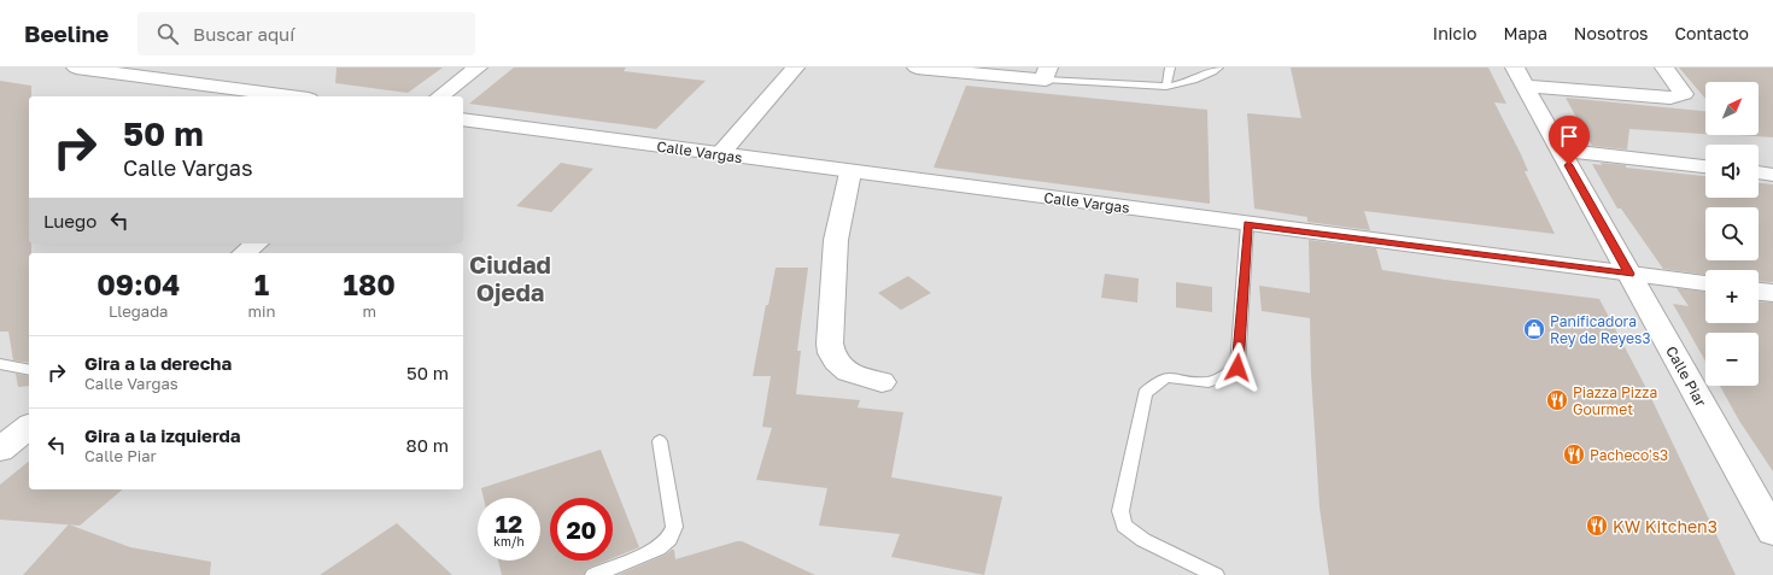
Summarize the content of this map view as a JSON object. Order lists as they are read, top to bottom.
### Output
{
  "streets": {
    "street": ["Calle Vargas", "Calle Piar"]
  },
  "crossings": [
    ["Calle Vargas", "Calle Piar"]
  ],
  "districts": ["Ciudad Ojeda"],
  "places": {
    "shop": ["Panificadora Rey de Reyes3"],
    "restaurant": ["Piazza Pizza Gourmet", "Pacheco's3", "KW Kitchen3"]
  },
  "north": "top right",
  "page": {
    "header": "Beeline",
    "search": "Buscar aquí",
    "nav": [
      "Inicio",
      "Mapa",
      "Nosotros",
      "Contacto"
    ],
    "map_buttons": ["+", "−"],
    "turn": ["50 m", "Calle Vargas"],
    "then": "Luego",
    "eta": [
      "09:04",
      "Llegada",
      "1",
      "min",
      "180",
      "m"
    ],
    "list": [
      {
        "name": "Gira a la derecha",
        "note": "Calle Vargas",
        "value": "50 m"
      },
      {
        "name": "Gira a la izquierda",
        "note": "Calle Piar",
        "value": "80 m"
      }
    ],
    "speed": "12 km/h",
    "limit": "20"
  }
}
